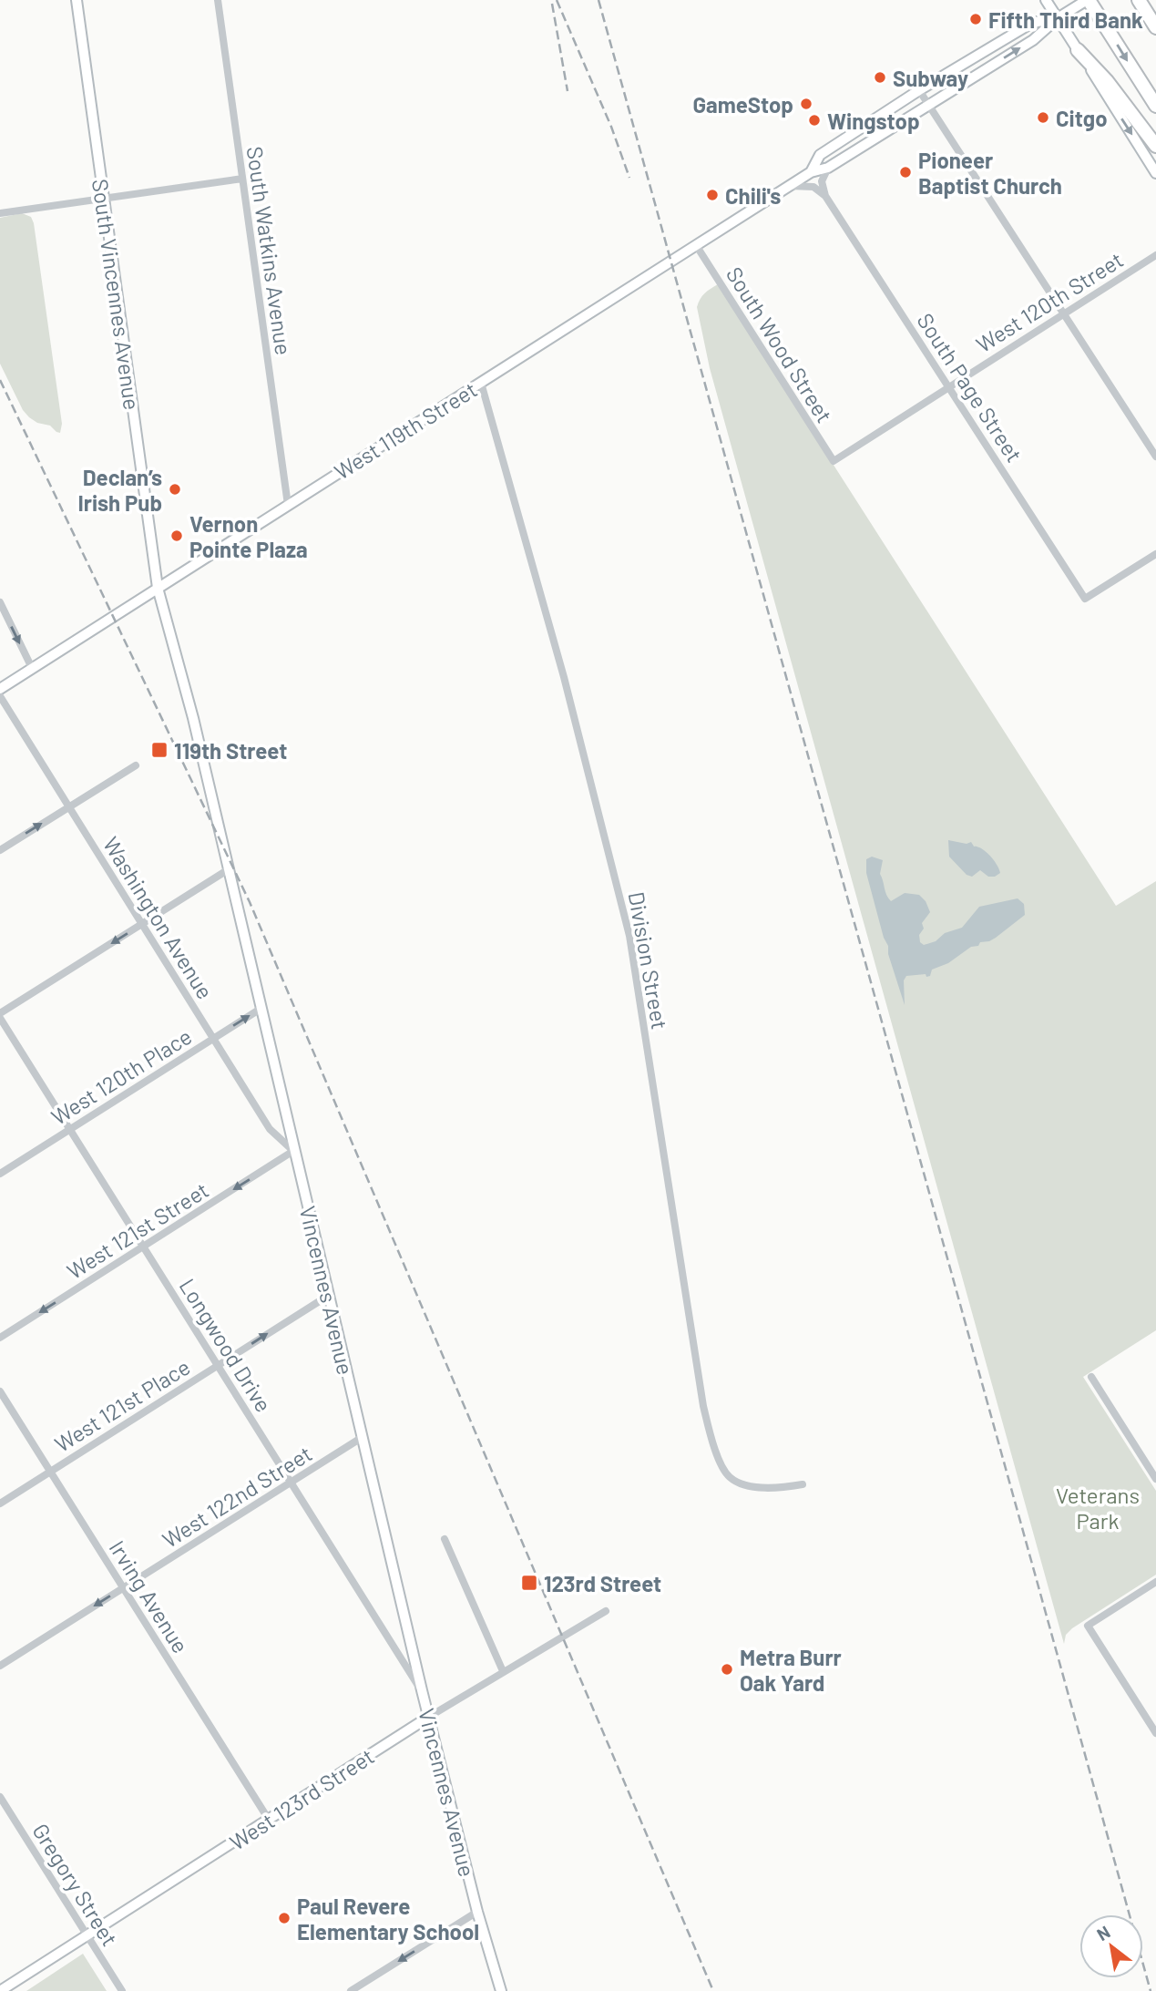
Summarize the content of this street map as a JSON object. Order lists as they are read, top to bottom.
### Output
{
  "streets": {
    "main road": [
      "South Vincennes Avenue",
      "West 119th Street",
      "Vincennes Avenue",
      "West 123rd Street"
    ],
    "street": [
      "South Watkins Avenue",
      "West 120th Street",
      "South Wood Street",
      "South Page Street",
      "Washington Avenue",
      "Division Street",
      "West 120th Place",
      "West 121st Street",
      "Longwood Drive",
      "West 121st Place",
      "West 122nd Street",
      "Irving Avenue",
      "Gregory Street"
    ]
  },
  "crossings": [
    ["South Watkins Avenue", "West 119th Street"],
    ["South Vincennes Avenue", "West 119th Street"],
    ["South Vincennes Avenue", "Vincennes Avenue"],
    ["West 120th Street", "South Wood Street"],
    ["West 120th Street", "South Page Street"],
    ["South Wood Street", "West 119th Street"],
    ["West 119th Street", "Division Street"],
    ["West 119th Street", "Vincennes Avenue"],
    ["Washington Avenue", "West 120th Place"],
    ["Washington Avenue", "West 121st Street"],
    ["Washington Avenue", "Vincennes Avenue"],
    ["West 120th Place", "Vincennes Avenue"],
    ["West 120th Place", "Longwood Drive"],
    ["West 121st Street", "Vincennes Avenue"],
    ["West 121st Street", "Longwood Drive"],
    ["Vincennes Avenue", "Longwood Drive"],
    ["Vincennes Avenue", "West 121st Place"],
    ["Vincennes Avenue", "West 122nd Street"],
    ["Vincennes Avenue", "West 123rd Street"],
    ["Longwood Drive", "West 121st Place"],
    ["Longwood Drive", "West 122nd Street"],
    ["West 121st Place", "Irving Avenue"],
    ["West 122nd Street", "Irving Avenue"],
    ["Irving Avenue", "West 123rd Street"],
    ["West 123rd Street", "Gregory Street"]
  ],
  "one_way": ["West 121st Street"],
  "parks": ["Veterans Park"],
  "places": {
    "other": [
      "Fifth Third Bank",
      "Subway",
      "GameStop",
      "Citgo",
      "Wingstop",
      "Pioneer Baptist Church",
      "Chili's",
      "Declan’s Irish Pub",
      "Vernon Pointe Plaza",
      "Metra Burr Oak Yard",
      "Paul Revere Elementary School"
    ],
    "transit": ["119th Street", "123rd Street"]
  },
  "north": "top left"
}
